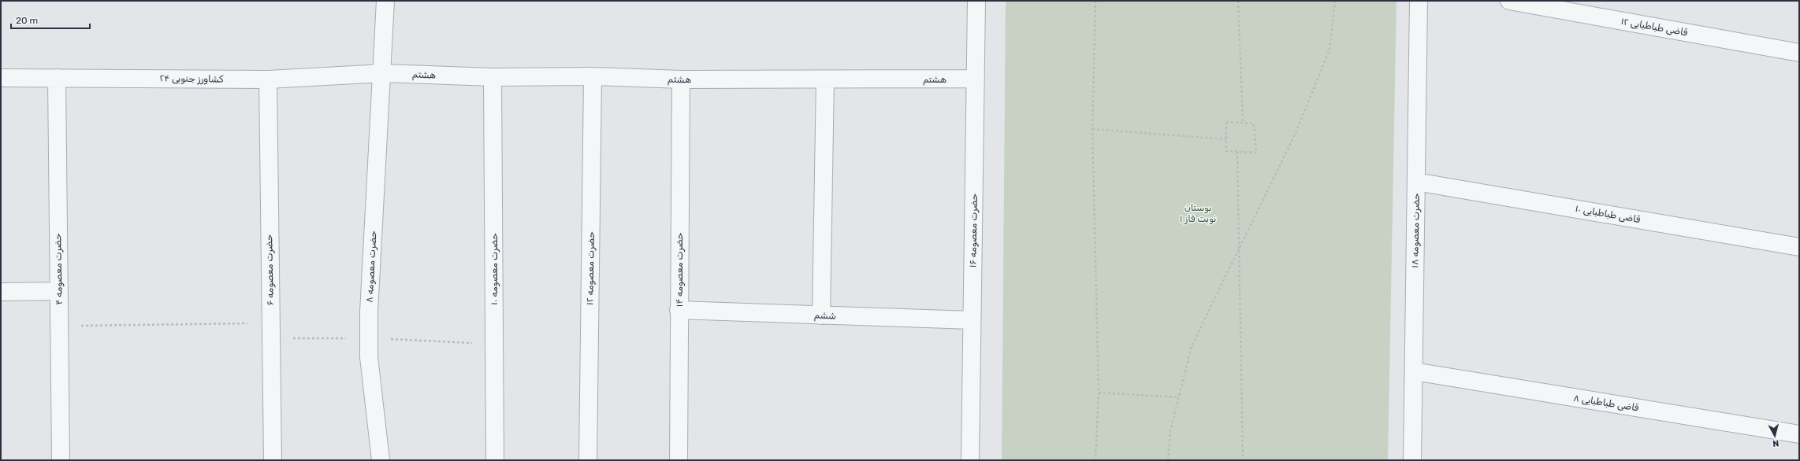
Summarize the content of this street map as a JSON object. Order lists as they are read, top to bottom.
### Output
{
  "streets": {
    "street": [
      "قاضی طباطبایی ۱۲",
      "هشتم",
      "کشاورز جنوبی ۲۴",
      "قاضی طباطبایی ۱۰",
      "حضرت معصومه ۱۶",
      "حضرت معصومه ۱۸",
      "حضرت معصومه ۸",
      "حضرت معصومه ۱۲",
      "حضرت معصومه ۴",
      "حضرت معصومه ۱۰",
      "حضرت معصومه ۶",
      "حضرت معصومه ۱۴",
      "ششم",
      "قاضی طباطبایی ۸"
    ]
  },
  "crossings": [
    ["هشتم", "کشاورز جنوبی ۲۴"],
    ["هشتم", "حضرت معصومه ۱۶"],
    ["هشتم", "حضرت معصومه ۸"],
    ["هشتم", "حضرت معصومه ۱۲"],
    ["هشتم", "حضرت معصومه ۱۰"],
    ["هشتم", "حضرت معصومه ۱۴"],
    ["کشاورز جنوبی ۲۴", "حضرت معصومه ۸"],
    ["کشاورز جنوبی ۲۴", "حضرت معصومه ۴"],
    ["کشاورز جنوبی ۲۴", "حضرت معصومه ۶"],
    ["قاضی طباطبایی ۱۰", "حضرت معصومه ۱۸"],
    ["حضرت معصومه ۱۶", "ششم"],
    ["حضرت معصومه ۱۸", "قاضی طباطبایی ۸"],
    ["حضرت معصومه ۱۴", "ششم"]
  ],
  "parks": ["بوستان نوبت فاز ۱"],
  "scale_bar": "20 m",
  "north": "bottom"
}
